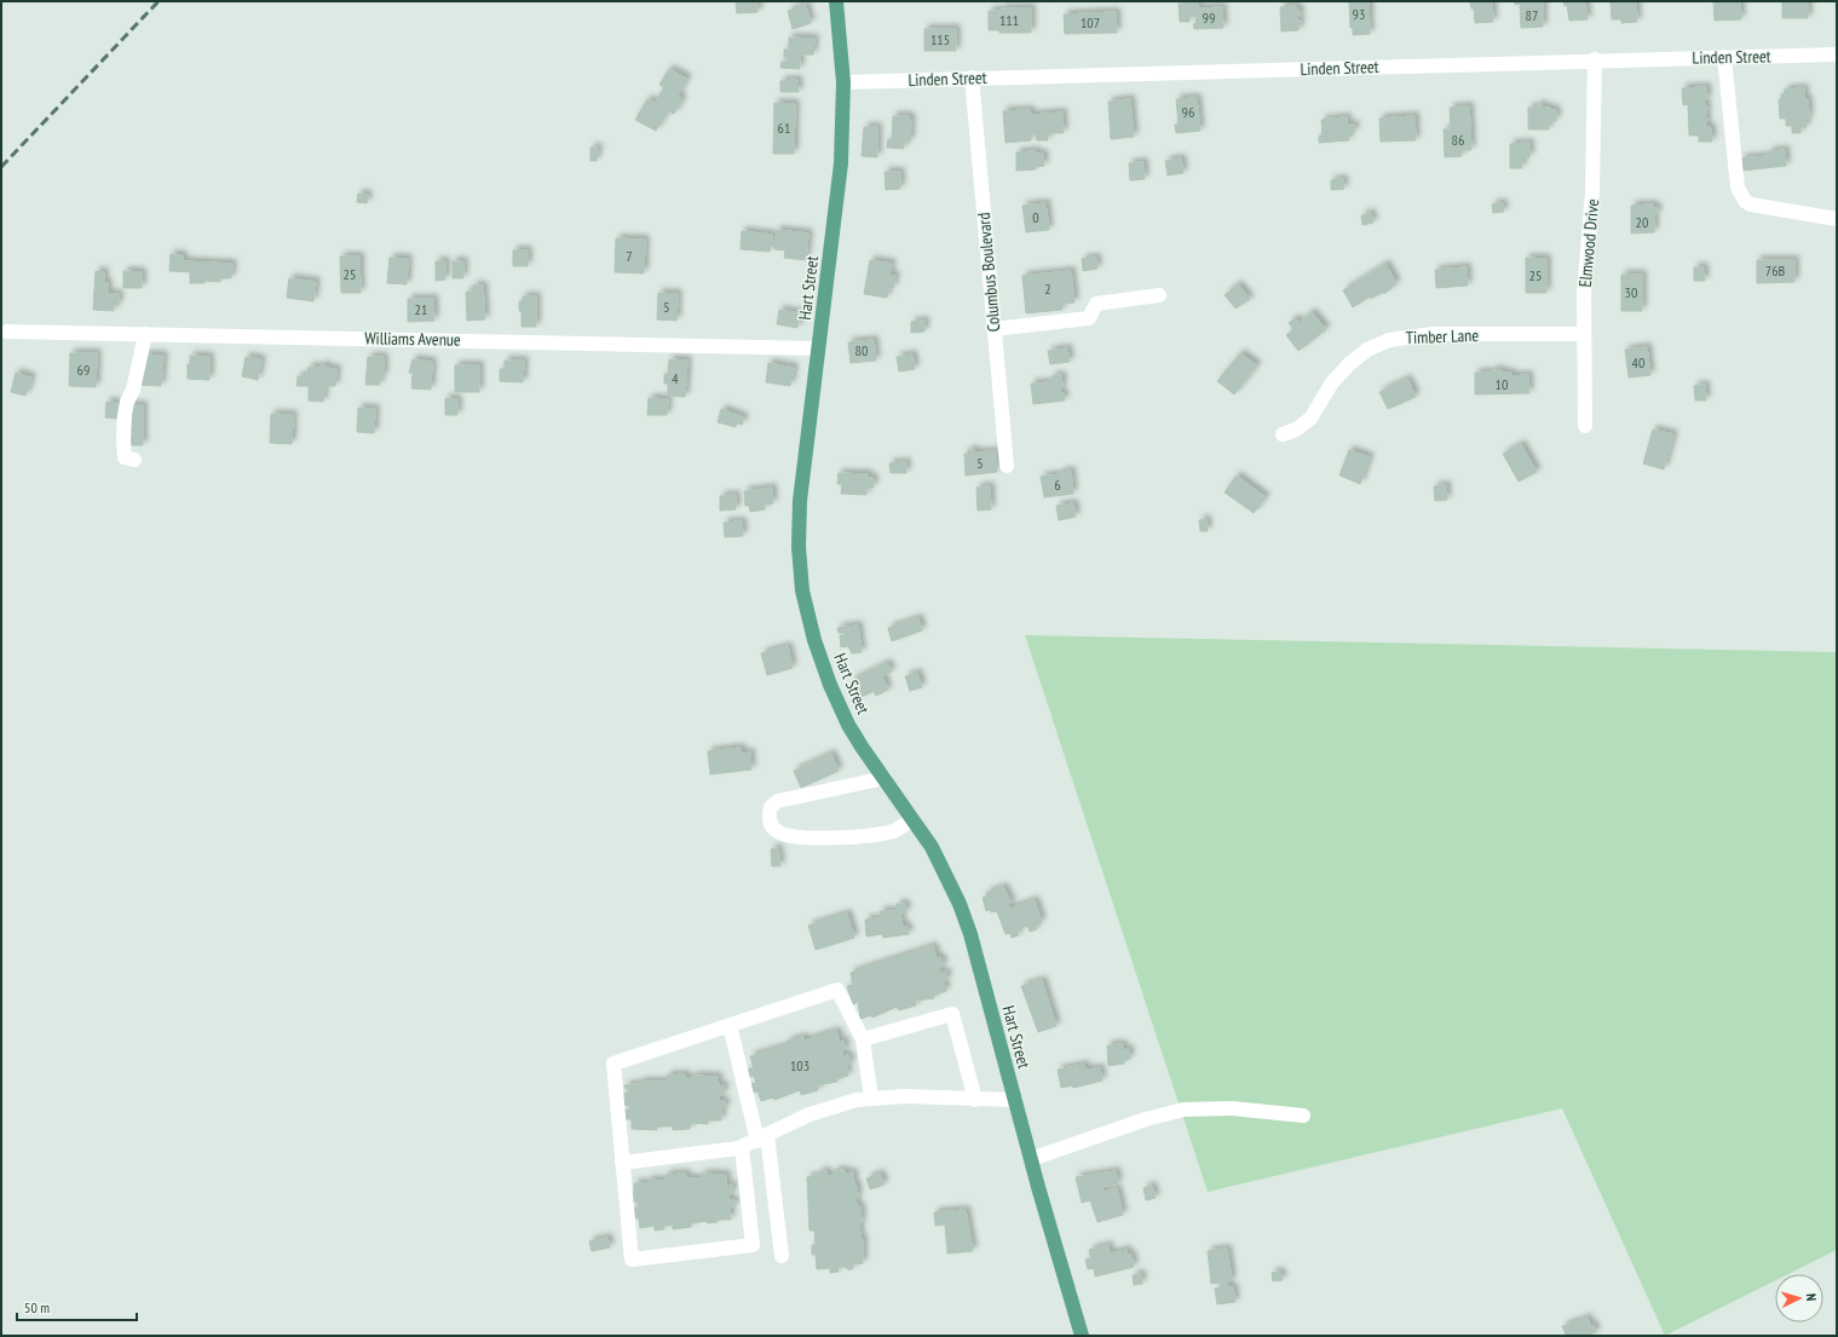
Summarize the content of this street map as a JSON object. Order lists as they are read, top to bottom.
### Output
{
  "streets": {
    "main road": ["Hart Street"],
    "street": [
      "Linden Street",
      "Elmwood Drive",
      "Columbus Boulevard",
      "Timber Lane",
      "Williams Avenue"
    ]
  },
  "crossings": [
    ["Linden Street", "Elmwood Drive"],
    ["Linden Street", "Columbus Boulevard"],
    ["Linden Street", "Hart Street"],
    ["Elmwood Drive", "Timber Lane"],
    ["Hart Street", "Williams Avenue"]
  ],
  "house_numbers": [
    "93",
    "87",
    "99",
    "111",
    "107",
    "115",
    "96",
    "61",
    "86",
    "0",
    "20",
    "7",
    "76B",
    "25",
    "25",
    "2",
    "30",
    "5",
    "21",
    "80",
    "40",
    "69",
    "4",
    "10",
    "5",
    "6",
    "103"
  ],
  "scale_bar": "50 m",
  "north": "right"
}
